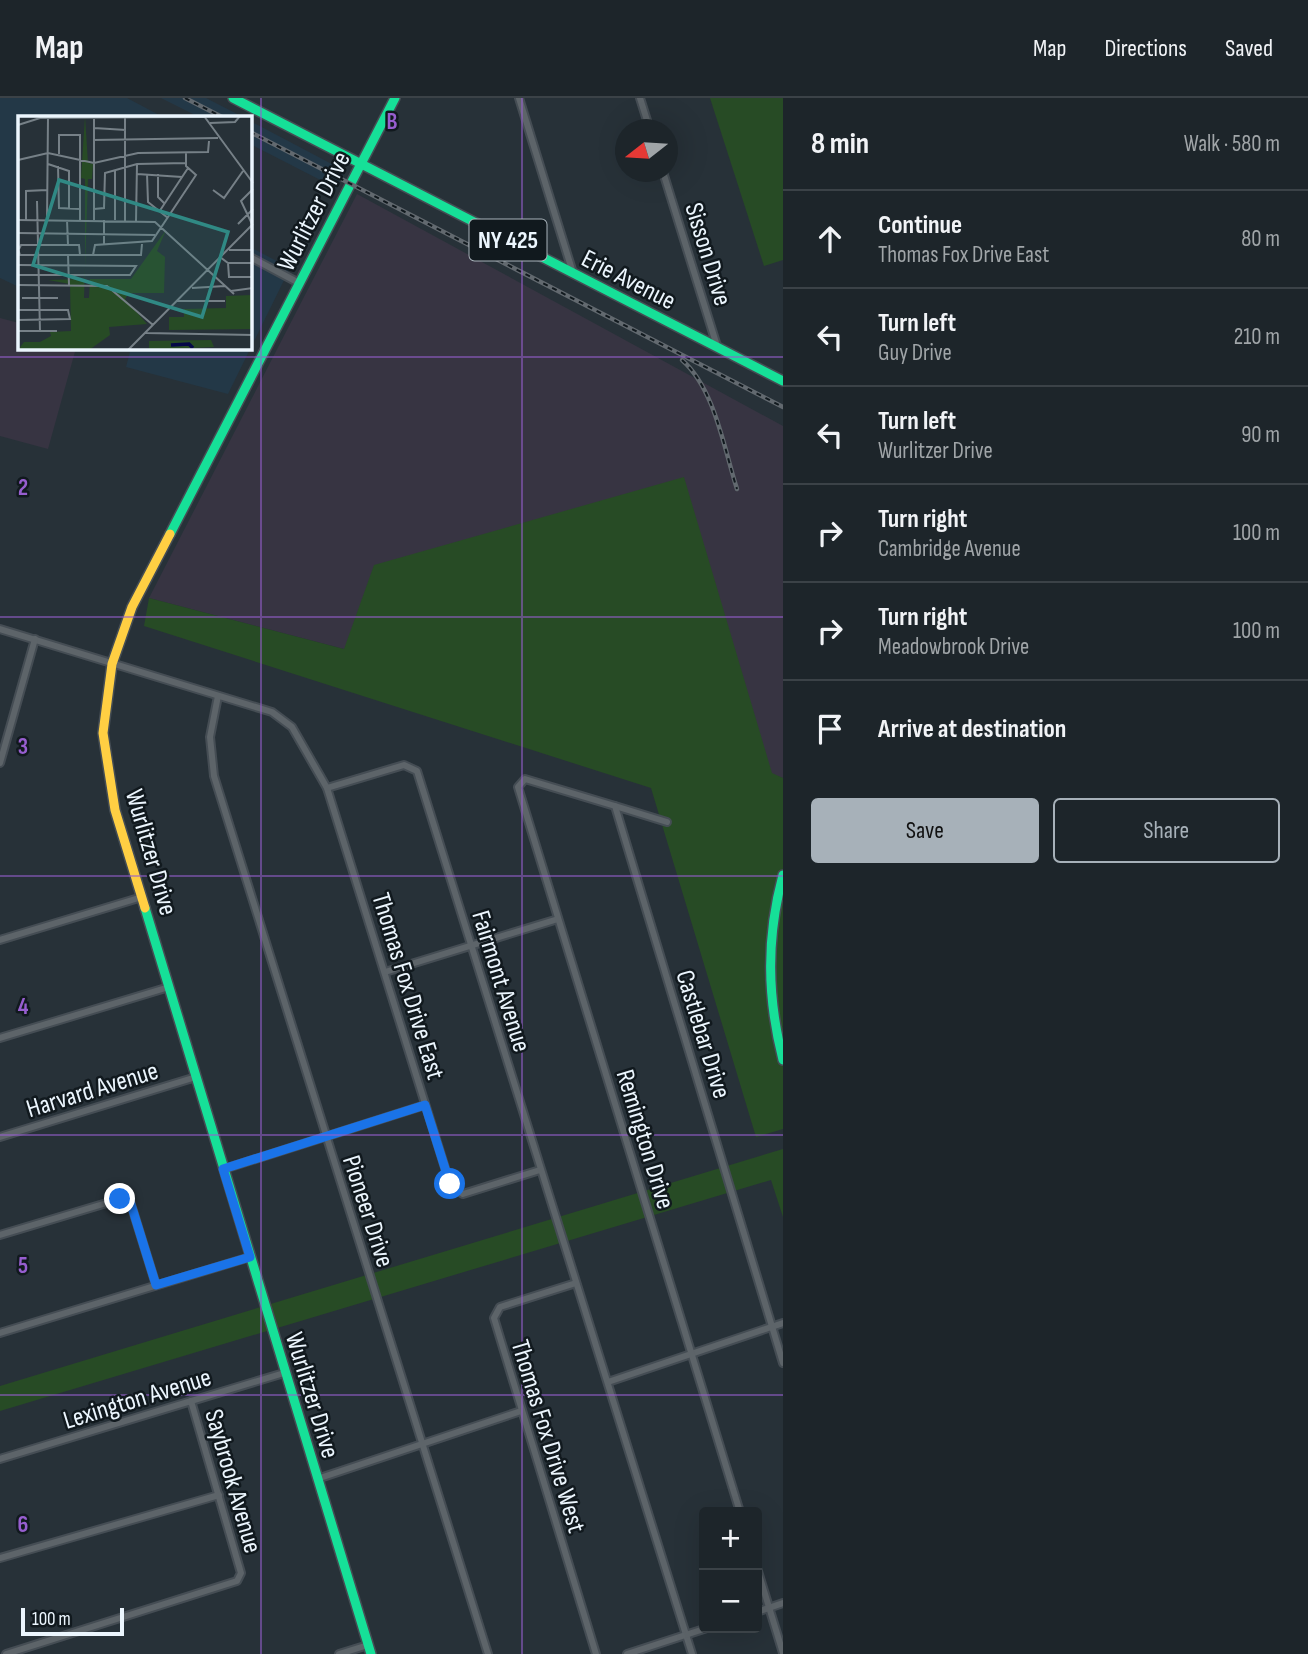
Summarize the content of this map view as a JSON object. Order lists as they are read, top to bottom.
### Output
{
  "streets": {
    "street": [
      "Wurlitzer Drive",
      "NY 425",
      "Sisson Drive",
      "Erie Avenue",
      "Fairmont Avenue",
      "Thomas Fox Drive East",
      "Castlebar Drive",
      "Harvard Avenue",
      "Remington Drive",
      "Pioneer Drive",
      "Lexington Avenue",
      "Thomas Fox Drive West",
      "Saybrook Avenue"
    ]
  },
  "crossings": [
    ["Wurlitzer Drive", "Erie Avenue"],
    ["Wurlitzer Drive", "Harvard Avenue"],
    ["Wurlitzer Drive", "Lexington Avenue"],
    ["Sisson Drive", "Erie Avenue"],
    ["Fairmont Avenue", "Thomas Fox Drive East"],
    ["Fairmont Avenue", "Thomas Fox Drive West"],
    ["Castlebar Drive", "Remington Drive"],
    ["Lexington Avenue", "Saybrook Avenue"]
  ],
  "scale_bar": "100 m",
  "north": "left",
  "page": {
    "header": "Map",
    "nav": ["Map", "Directions", "Saved"],
    "heading": ["8 min", "Walk · 580 m"],
    "list": [
      ["Continue", "Thomas Fox Drive East", "80 m"],
      ["Turn left", "Guy Drive", "210 m"],
      ["Turn left", "Wurlitzer Drive", "90 m"],
      ["Turn right", "Cambridge Avenue", "100 m"],
      ["Turn right", "Meadowbrook Drive", "100 m"],
      "Arrive at destination"
    ],
    "buttons": ["Save", "Share"],
    "map_buttons": ["+", "−"],
    "scale": "100 m"
  },
  "grid": {
    "columns": ["B"],
    "rows": [
      "2",
      "3",
      "4",
      "5",
      "6"
    ]
  }
}
